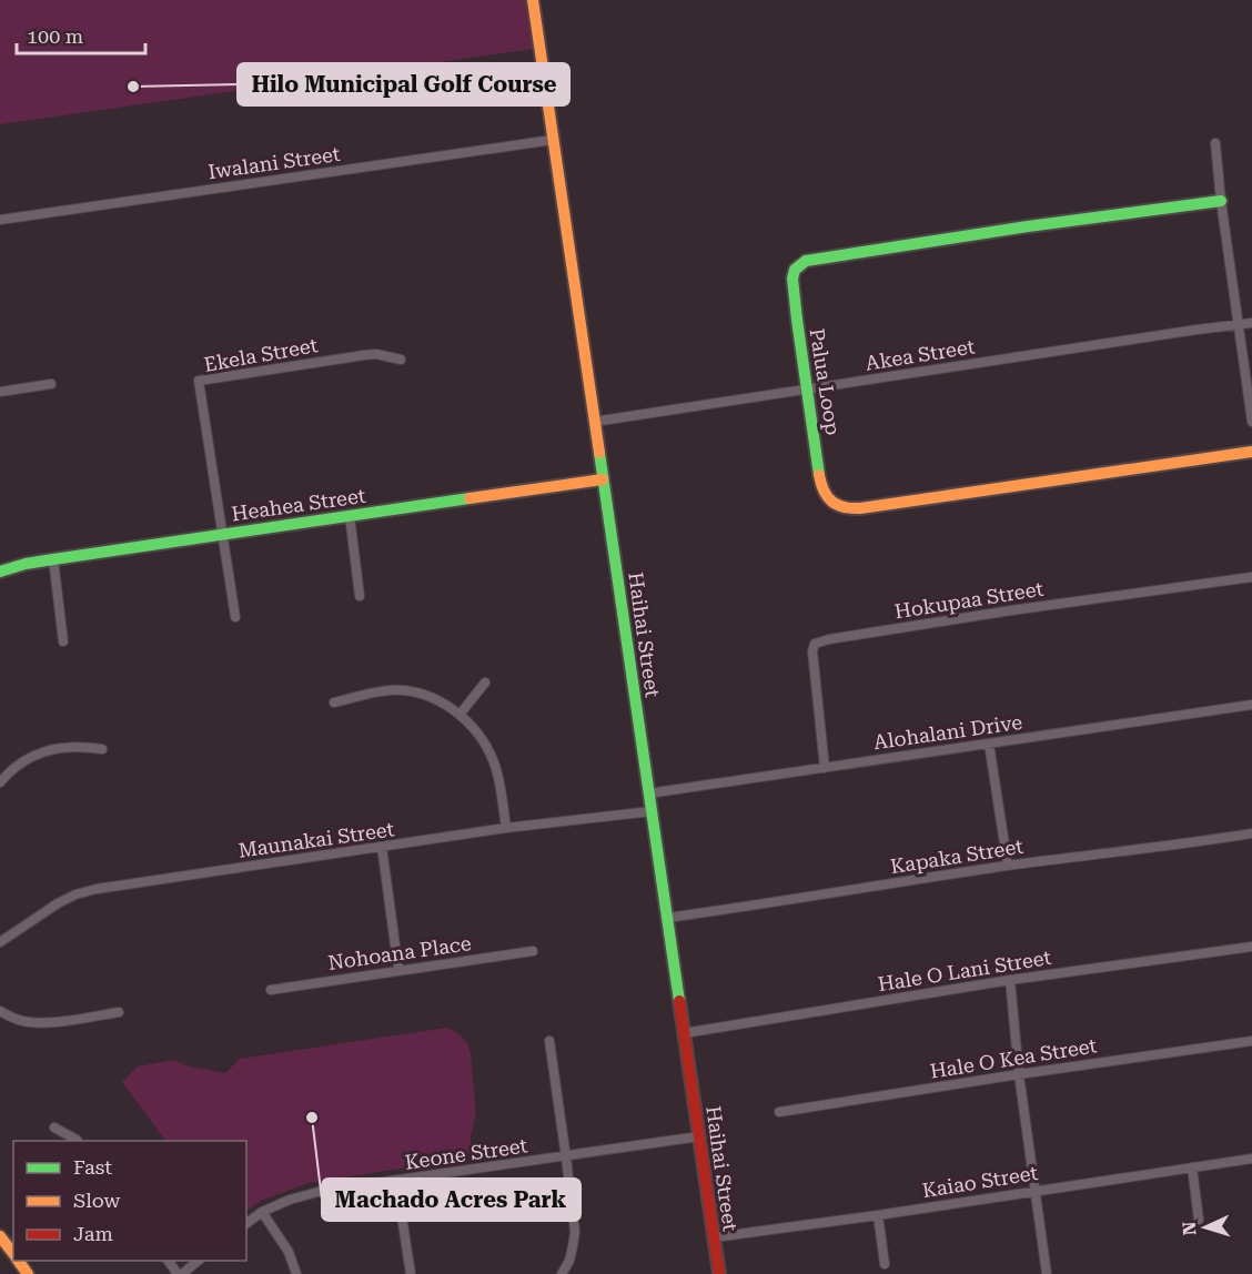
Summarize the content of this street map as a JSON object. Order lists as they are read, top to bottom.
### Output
{
  "streets": {
    "street": [
      "Iwalani Street",
      "Ekela Street",
      "Akea Street",
      "Palua Loop",
      "Heahea Street",
      "Hokupaa Street",
      "Haihai Street",
      "Alohalani Drive",
      "Maunakai Street",
      "Kapaka Street",
      "Nohoana Place",
      "Hale O Lani Street",
      "Hale O Kea Street",
      "Keone Street",
      "Kaiao Street"
    ]
  },
  "crossings": [
    ["Iwalani Street", "Haihai Street"],
    ["Ekela Street", "Heahea Street"],
    ["Akea Street", "Palua Loop"],
    ["Akea Street", "Haihai Street"],
    ["Heahea Street", "Haihai Street"],
    ["Hokupaa Street", "Alohalani Drive"],
    ["Haihai Street", "Alohalani Drive"],
    ["Haihai Street", "Maunakai Street"],
    ["Haihai Street", "Kapaka Street"],
    ["Haihai Street", "Hale O Lani Street"],
    ["Haihai Street", "Keone Street"],
    ["Haihai Street", "Kaiao Street"]
  ],
  "places": ["Hilo Municipal Golf Course", "Machado Acres Park"],
  "legend": ["Fast", "Slow", "Jam"],
  "scale_bar": "100 m",
  "north": "left"
}
